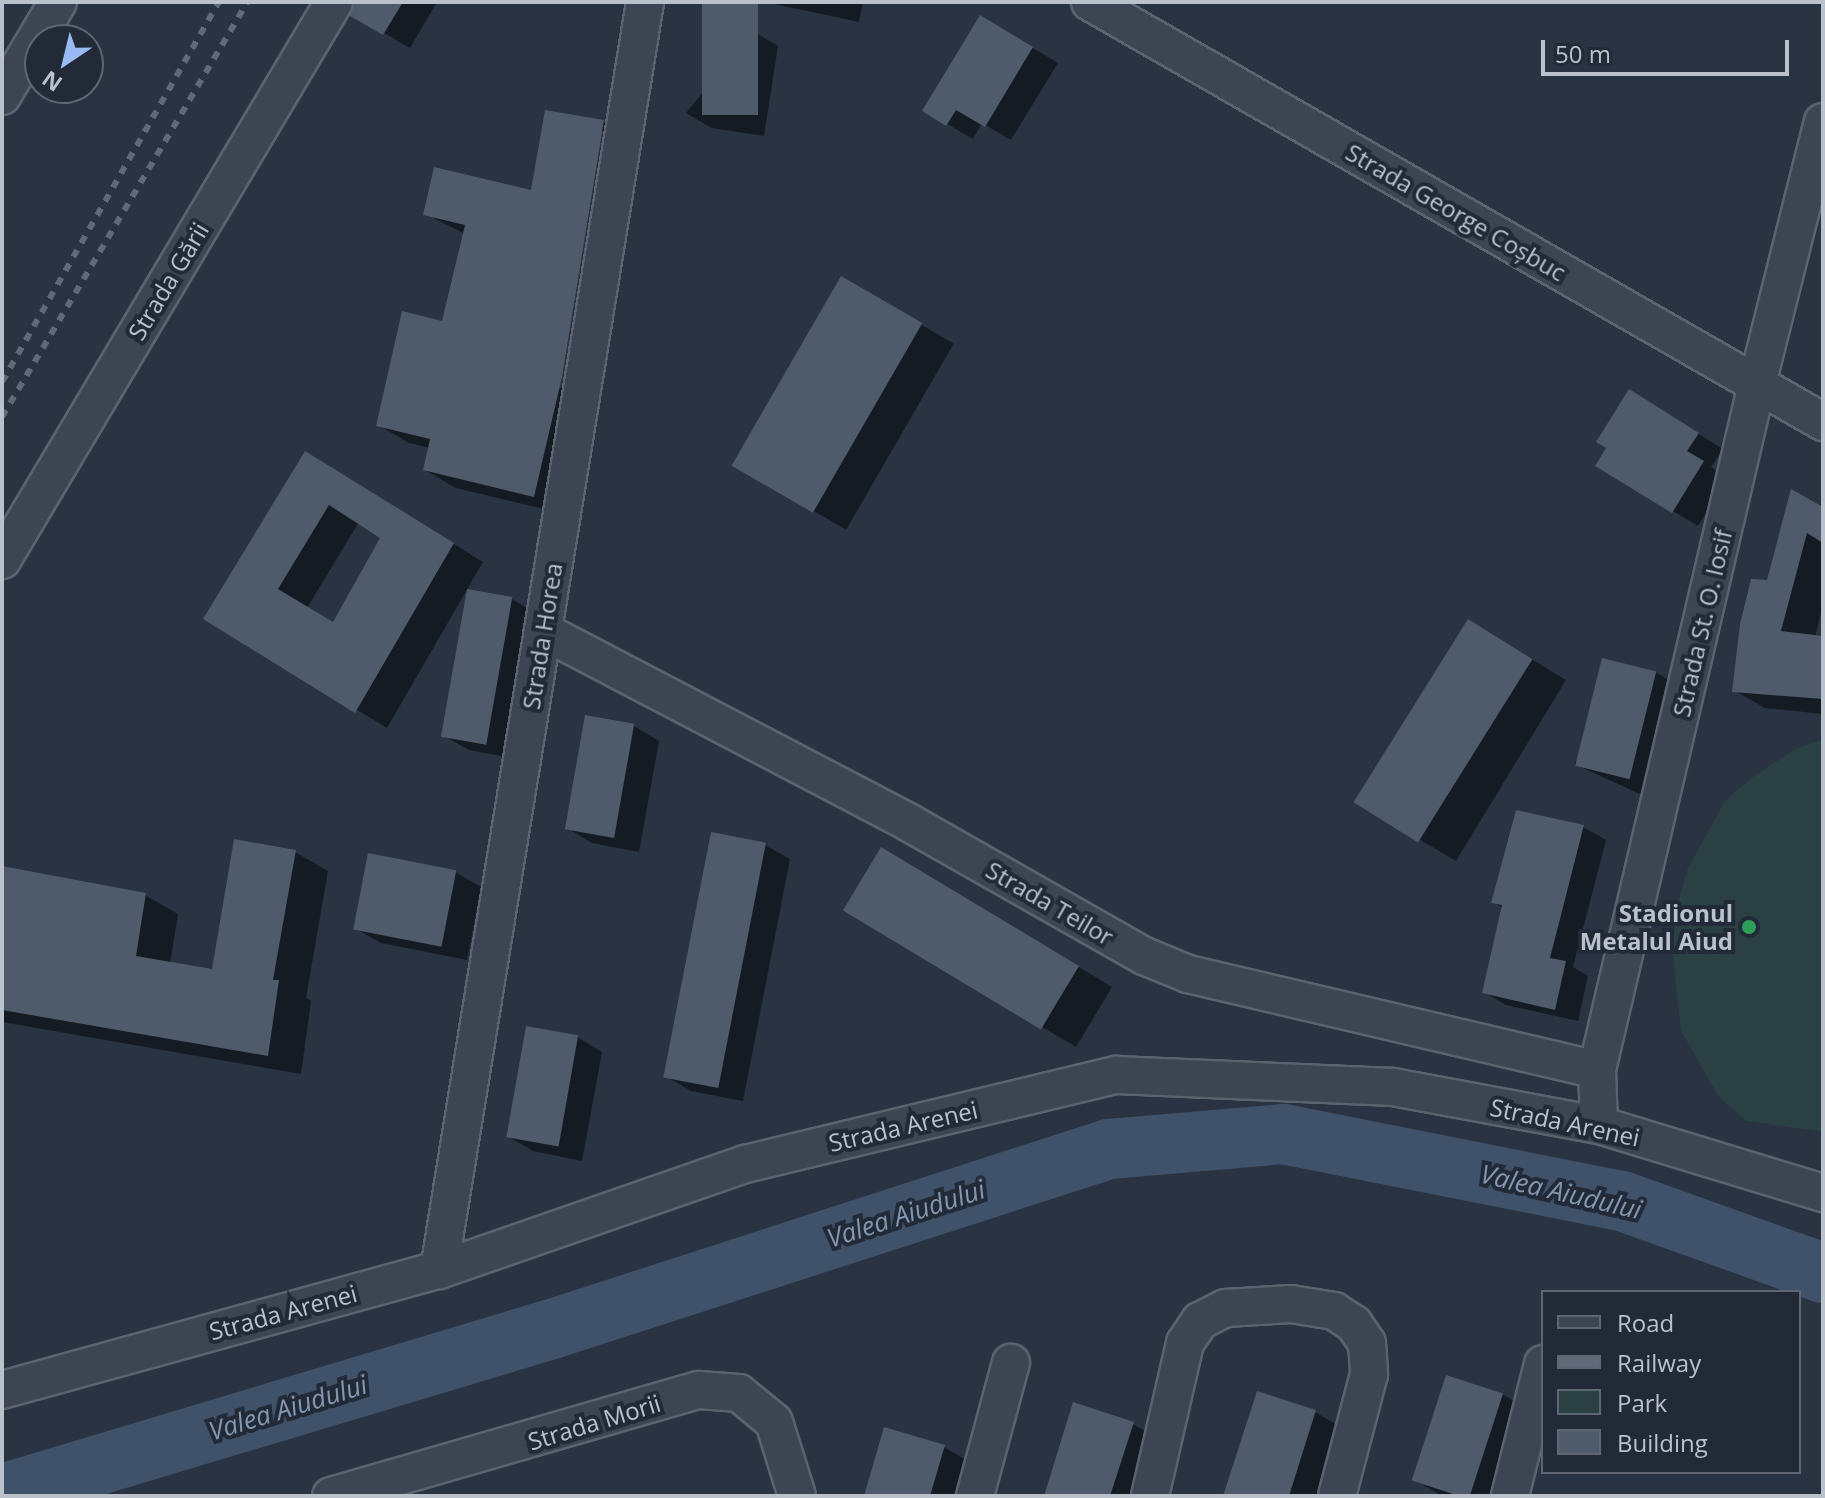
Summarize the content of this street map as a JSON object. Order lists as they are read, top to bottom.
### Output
{
  "streets": {
    "street": [
      "Strada George Coșbuc",
      "Strada Gării",
      "Strada St. O. Iosif",
      "Strada Horea",
      "Strada Teilor",
      "Strada Arenei",
      "Strada Morii"
    ]
  },
  "crossings": [
    ["Strada George Coșbuc", "Strada St. O. Iosif"],
    ["Strada St. O. Iosif", "Strada Teilor"],
    ["Strada St. O. Iosif", "Strada Arenei"],
    ["Strada Horea", "Strada Teilor"],
    ["Strada Horea", "Strada Arenei"]
  ],
  "water": ["Valea Aiudului"],
  "places": ["Stadionul Metalul Aiud"],
  "legend": [
    "Road",
    "Railway",
    "Park",
    "Building"
  ],
  "scale_bar": "50 m",
  "north": "bottom left"
}
